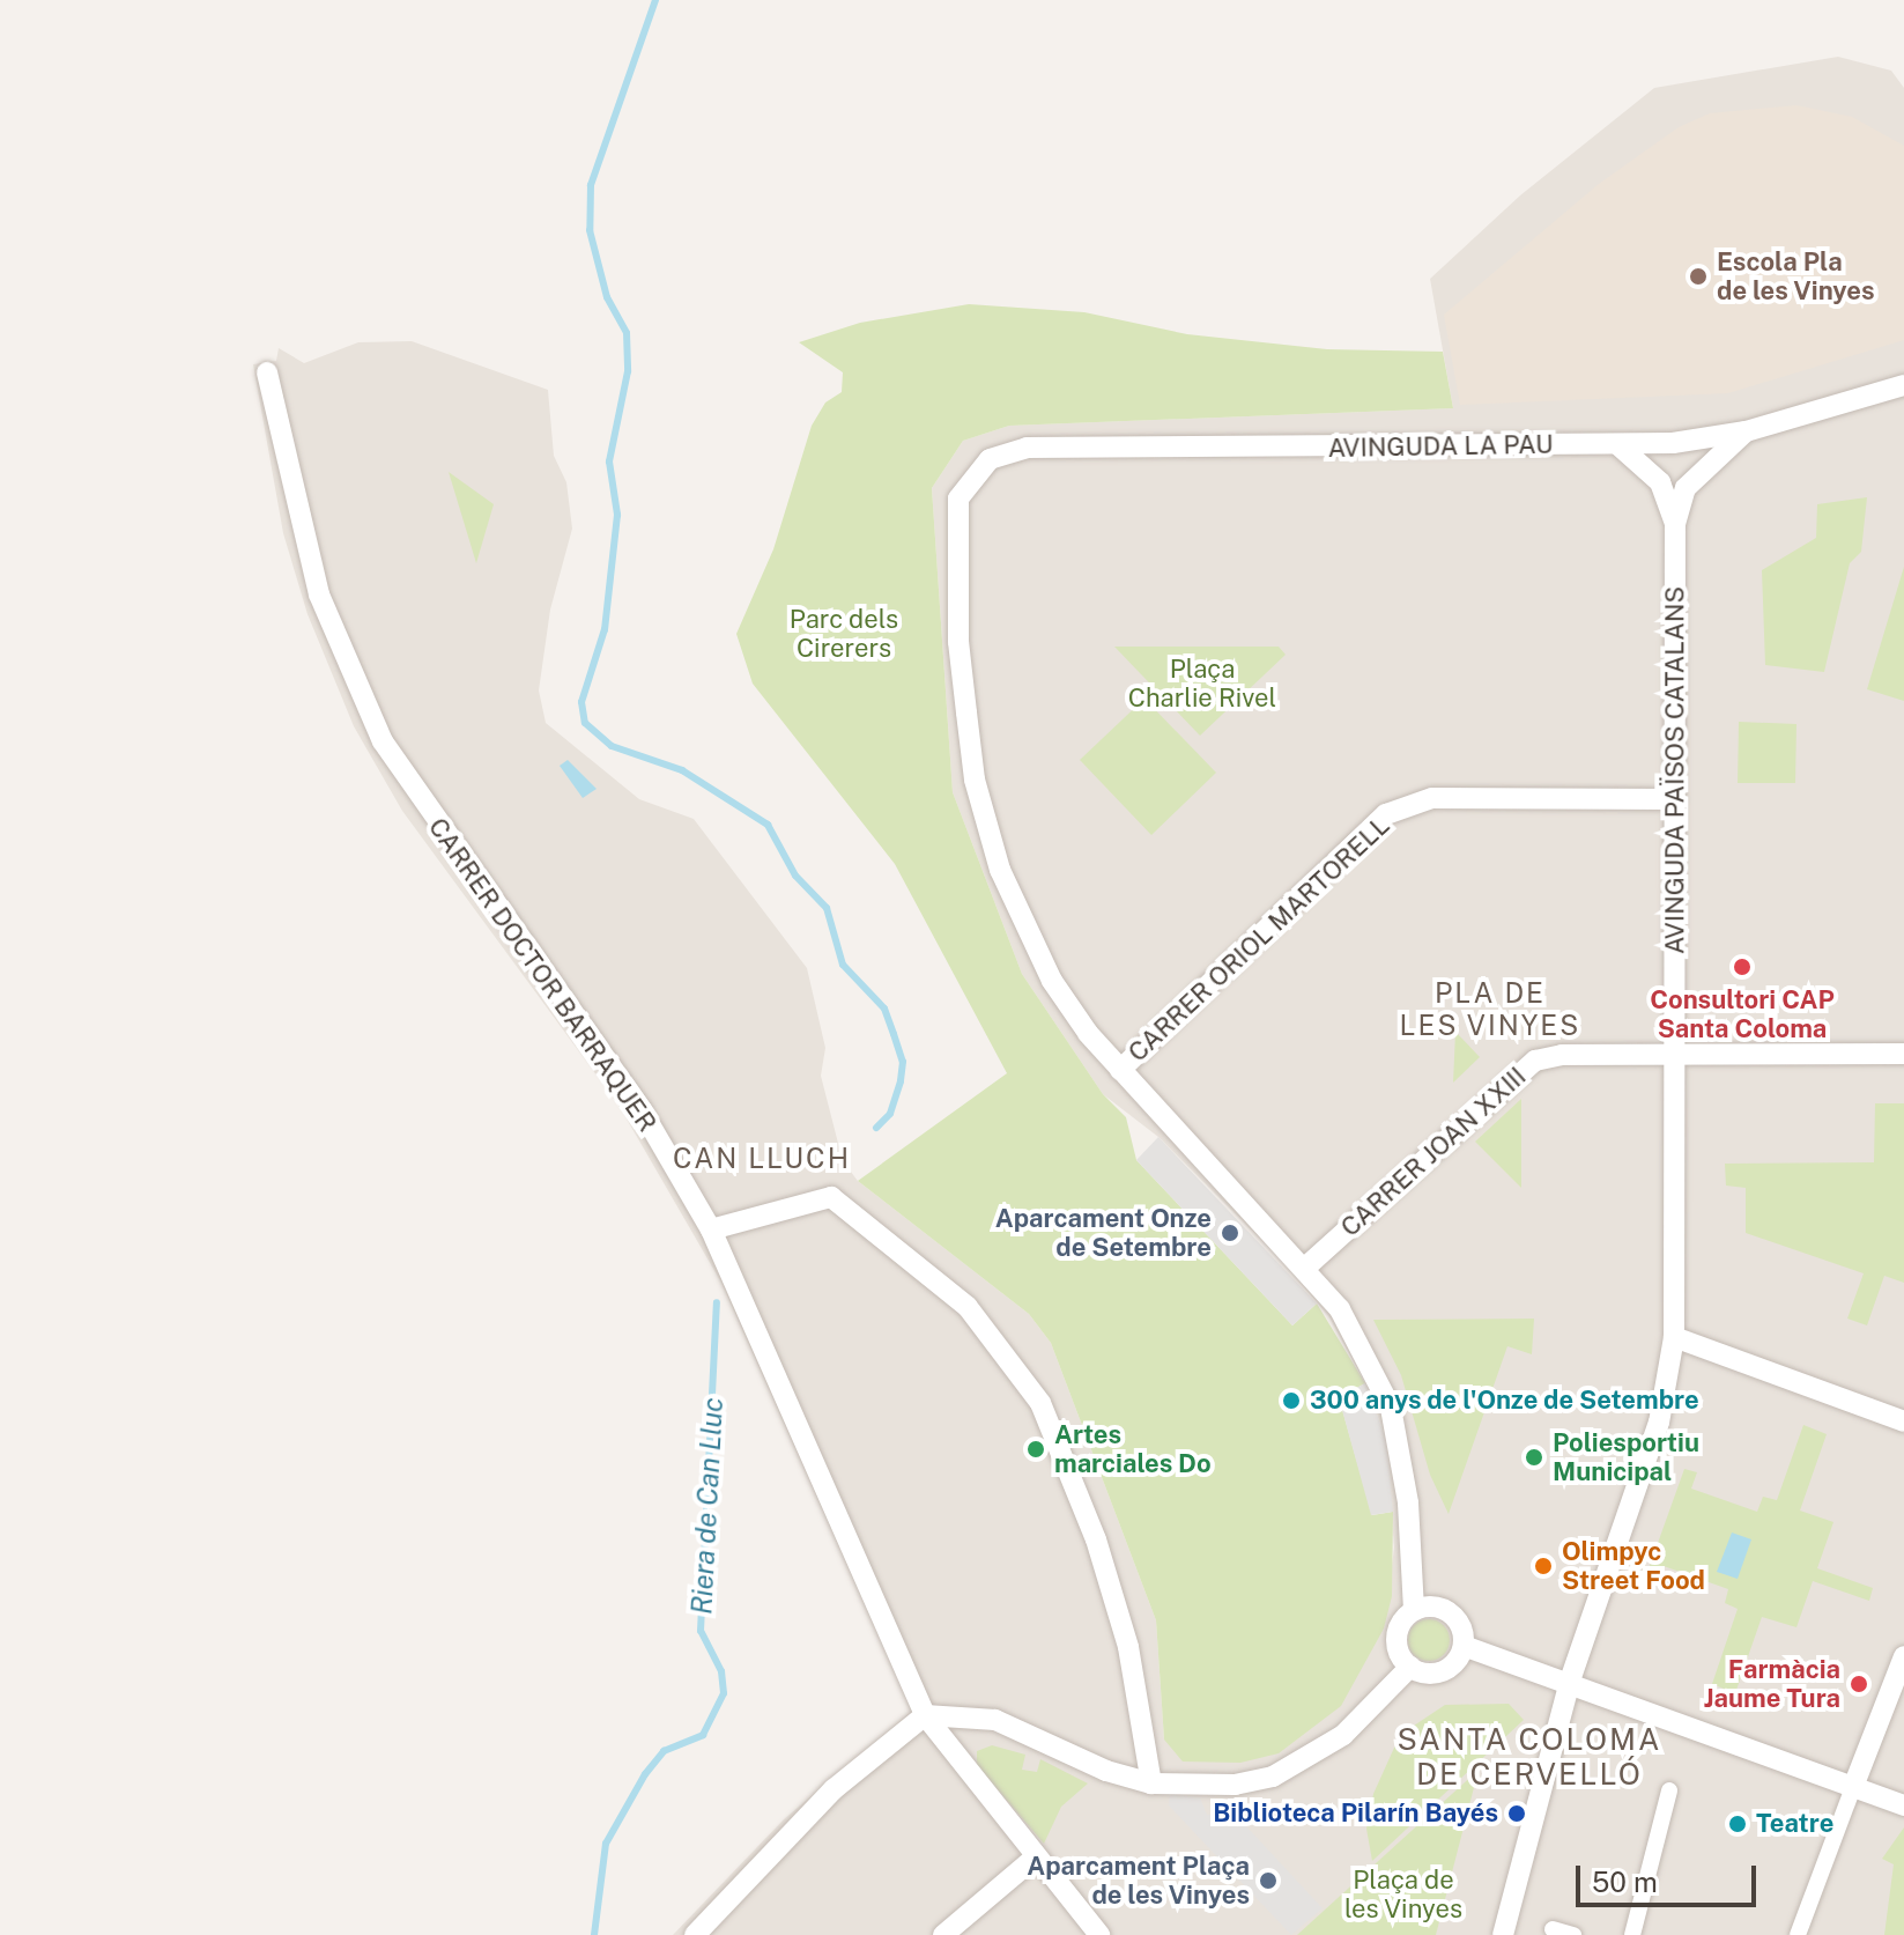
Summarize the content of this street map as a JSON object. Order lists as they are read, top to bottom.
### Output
{
  "streets": {
    "street": [
      "AVINGUDA LA PAU",
      "AVINGUDA PAÏSOS CATALANS",
      "CARRER ORIOL MARTORELL",
      "CARRER DOCTOR BARRAQUER",
      "CARRER JOAN XXIII"
    ]
  },
  "crossings": [
    ["AVINGUDA LA PAU", "AVINGUDA PAÏSOS CATALANS"],
    ["AVINGUDA LA PAU", "CARRER ORIOL MARTORELL"],
    ["AVINGUDA PAÏSOS CATALANS", "CARRER ORIOL MARTORELL"],
    ["AVINGUDA PAÏSOS CATALANS", "CARRER JOAN XXIII"]
  ],
  "districts": ["PLA DE LES VINYES", "CAN LLUCH", "SANTA COLOMA DE CERVELLÓ"],
  "water": ["Riera de Can Lluc"],
  "parks": ["Parc dels Cirerers", "Plaça Charlie Rivel", "Plaça de les Vinyes"],
  "places": [
    "Escola Pla de les Vinyes",
    "Consultori CAP Santa Coloma",
    "Aparcament Onze de Setembre",
    "300 anys de l'Onze de Setembre",
    "Artes marciales Do",
    "Poliesportiu Municipal",
    "Olimpyc Street Food",
    "Farmàcia Jaume Tura",
    "Biblioteca Pilarín Bayés",
    "Teatre",
    "Aparcament Plaça de les Vinyes"
  ],
  "scale_bar": "50 m"
}
